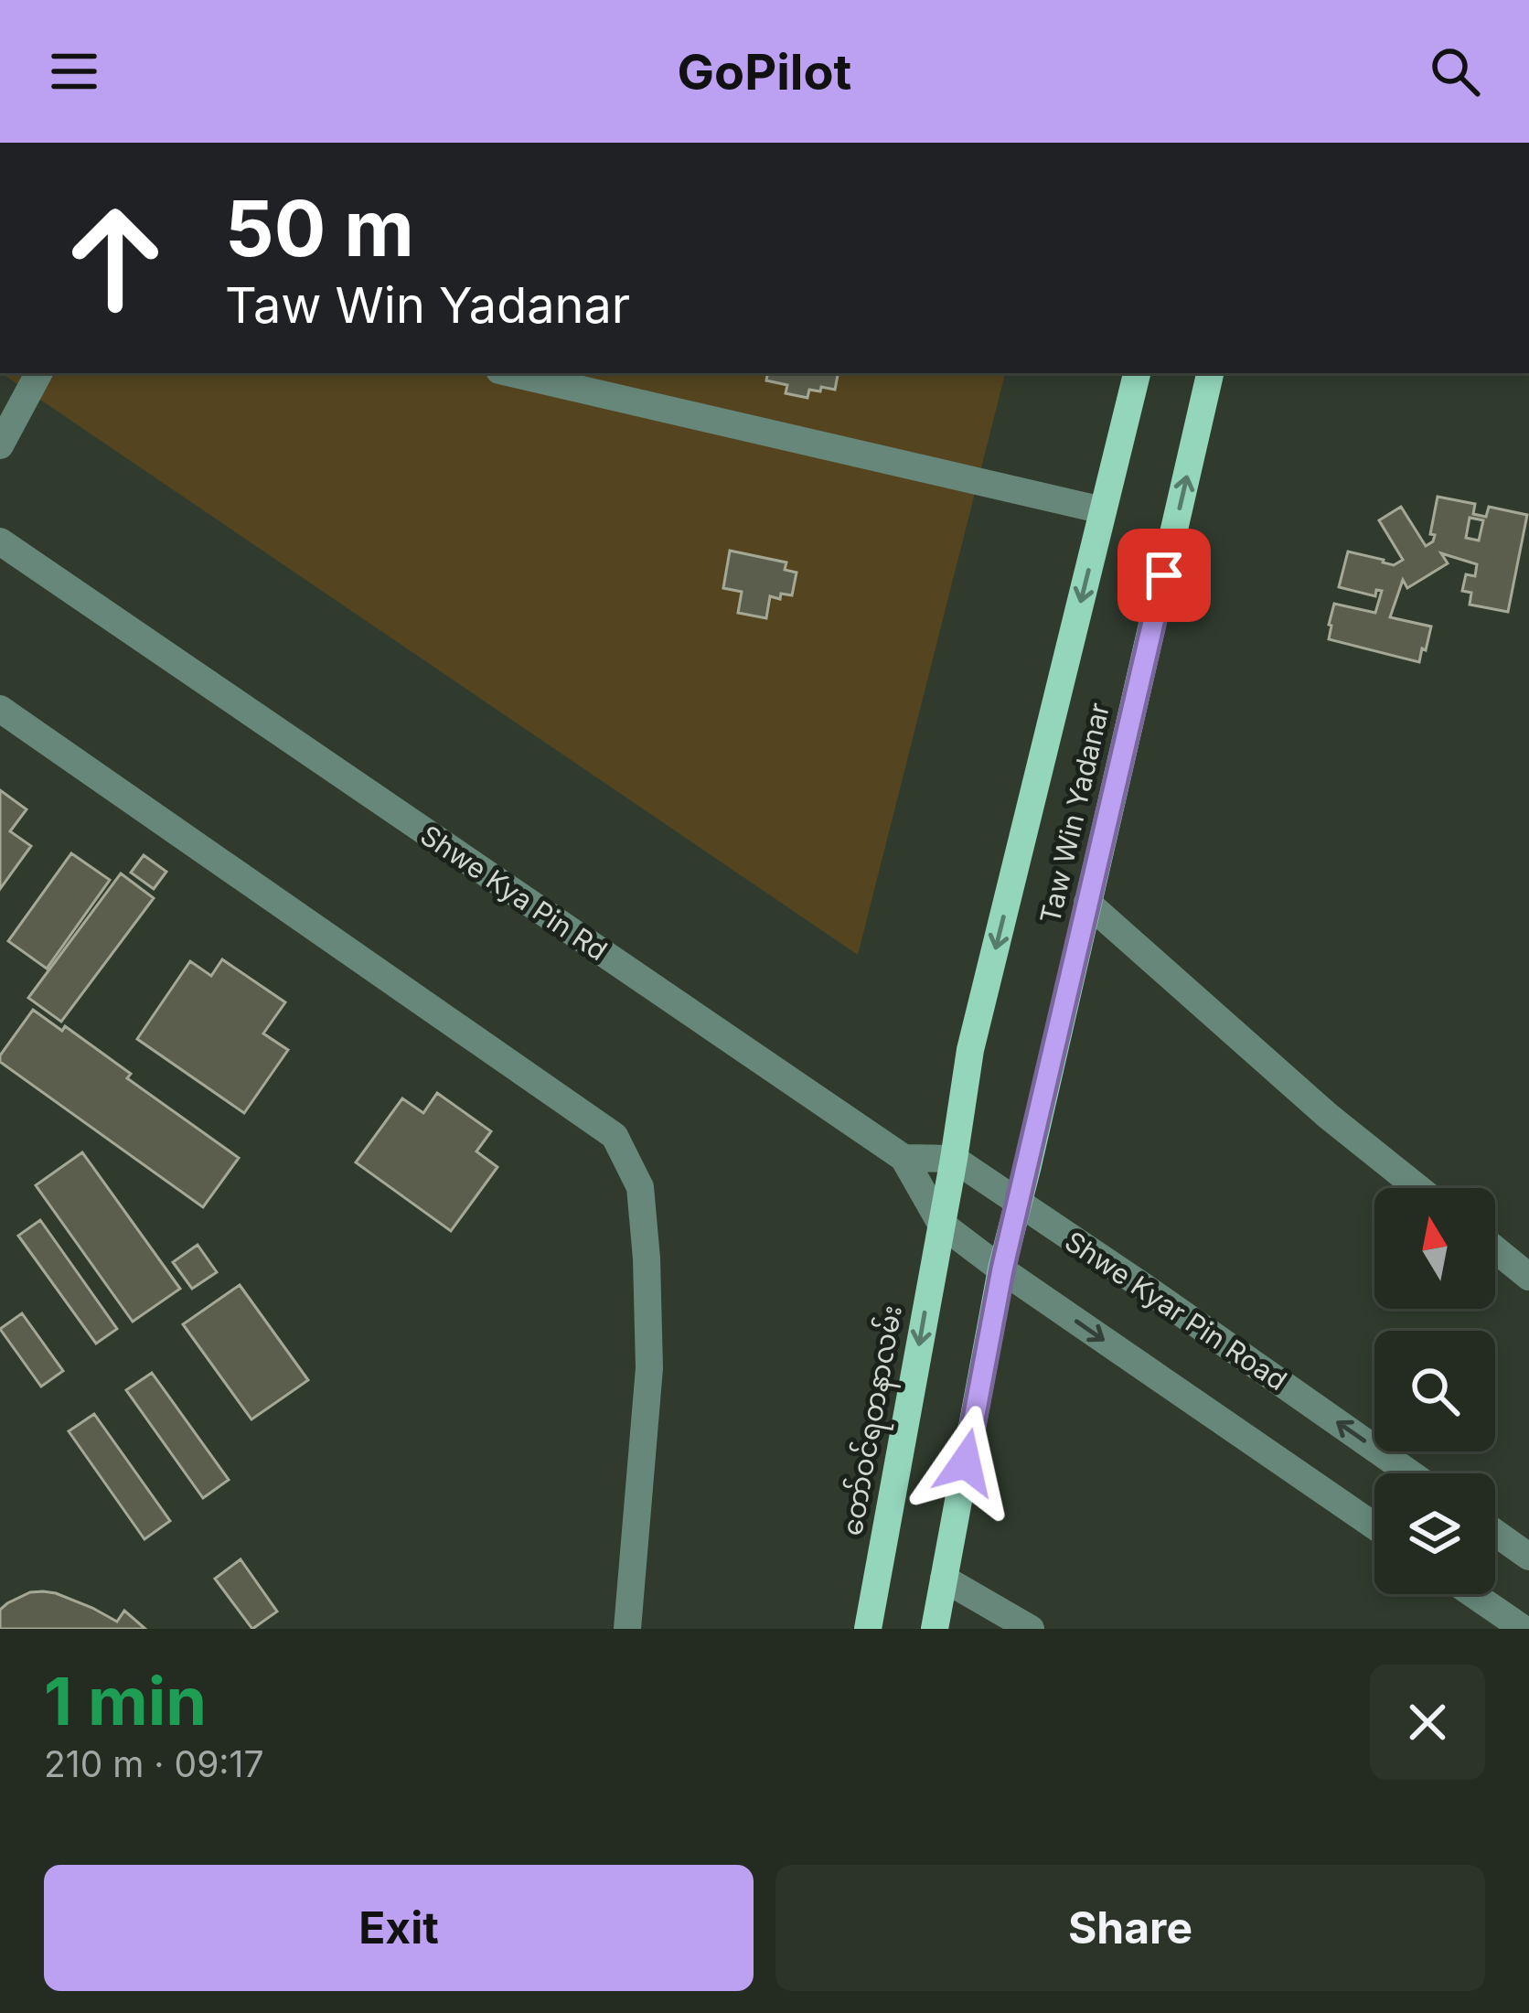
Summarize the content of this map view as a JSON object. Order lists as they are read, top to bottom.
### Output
{
  "streets": {
    "main road": ["Taw Win Yadanar", "တော်ဝင်ရတနာလမ်း"],
    "street": ["Shwe Kya Pin Rd", "Shwe Kyar Pin Road"]
  },
  "crossings": [
    ["Taw Win Yadanar", "Shwe Kya Pin Rd"],
    ["Taw Win Yadanar", "Shwe Kyar Pin Road"],
    ["Taw Win Yadanar", "တော်ဝင်ရတနာလမ်း"],
    ["Shwe Kya Pin Rd", "တော်ဝင်ရတနာလမ်း"]
  ],
  "north": "top",
  "page": {
    "header": "GoPilot",
    "turn": ["50 m", "Taw Win Yadanar"],
    "heading": ["1 min", "210 m · 09:17"],
    "buttons": ["Exit", "Share"]
  }
}
